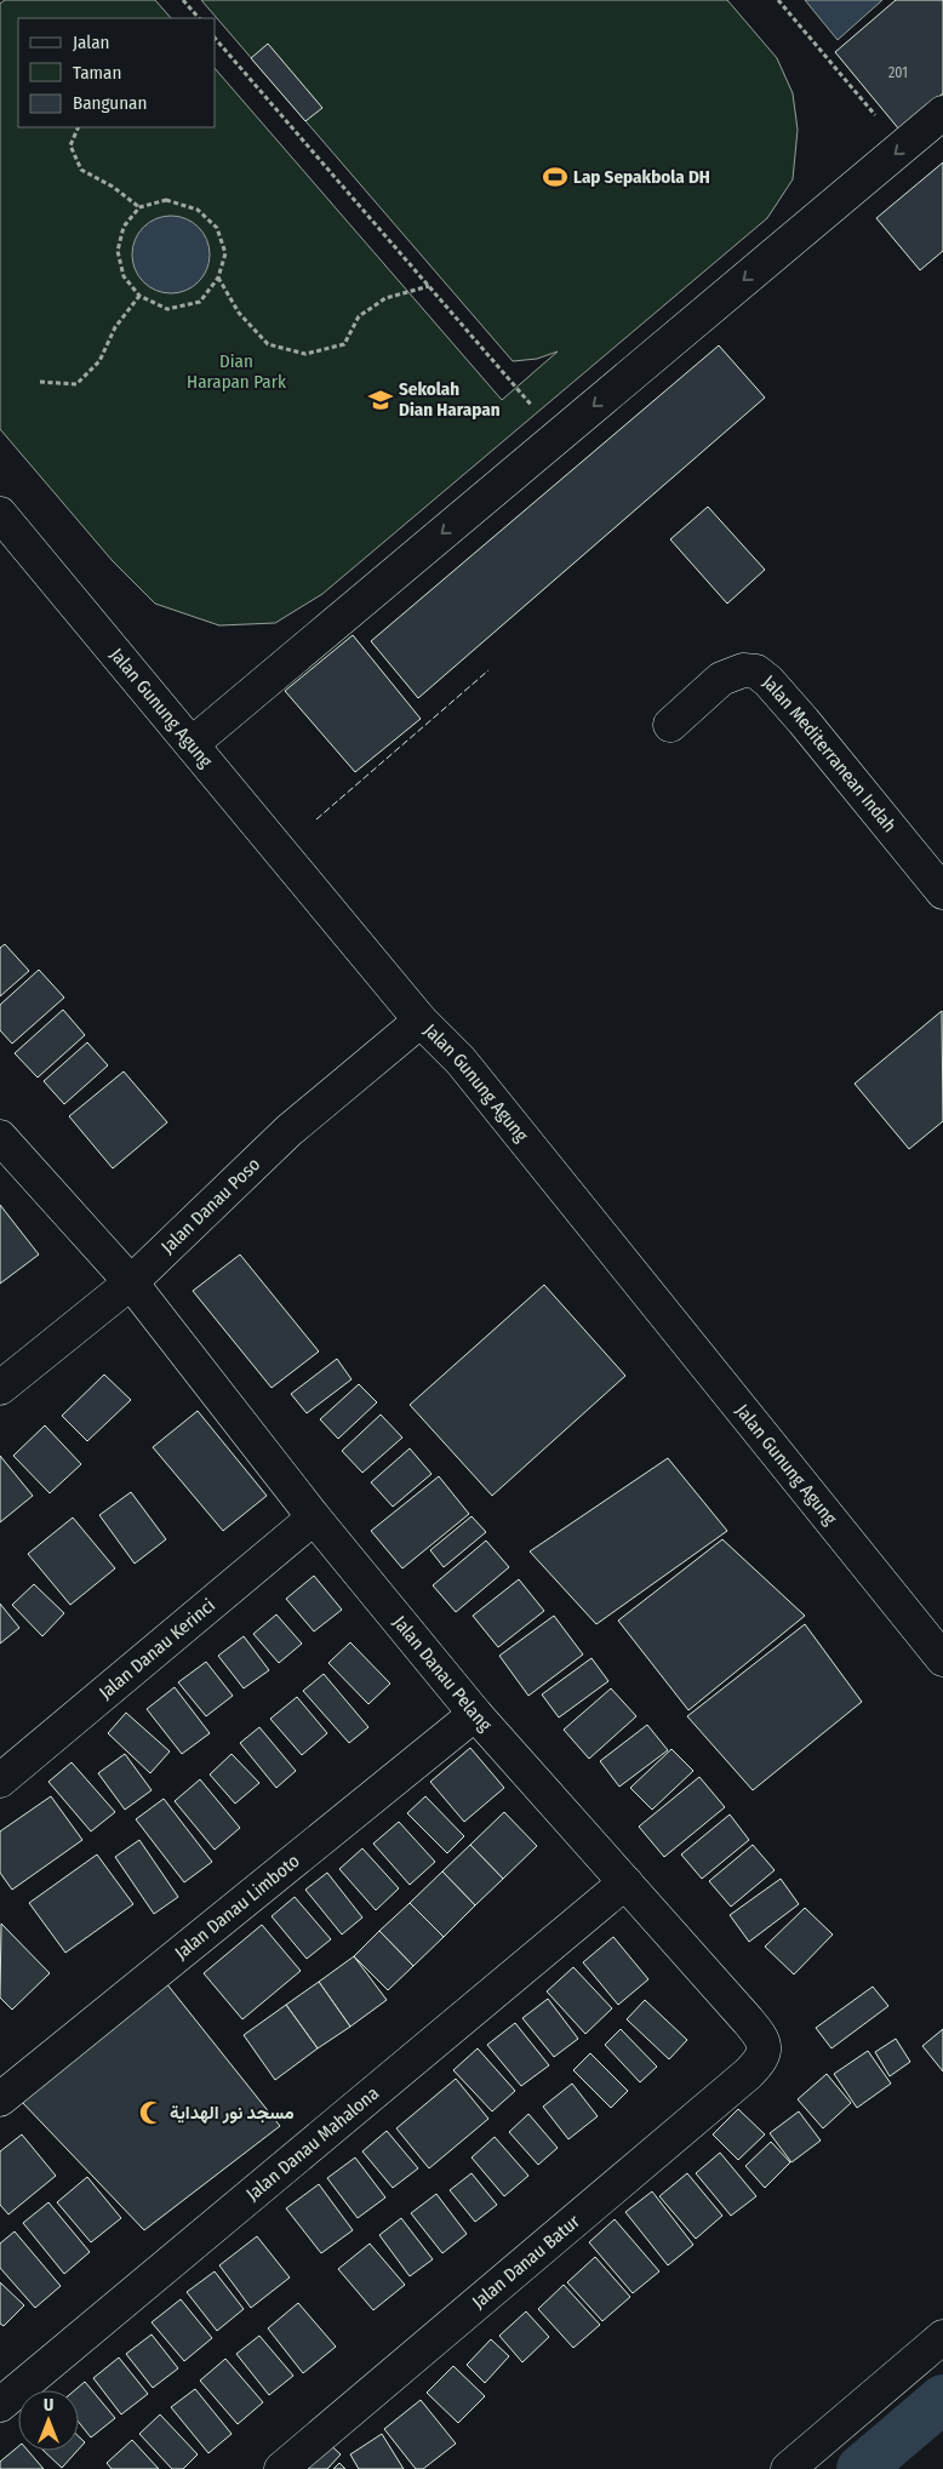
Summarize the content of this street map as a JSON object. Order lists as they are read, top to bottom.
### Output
{
  "streets": {
    "street": [
      "Jalan Gunung Agung",
      "Jalan Mediterranean Indah",
      "Jalan Danau Poso",
      "Jalan Danau Kerinci",
      "Jalan Danau Pelang",
      "Jalan Danau Limboto",
      "Jalan Danau Mahalona",
      "Jalan Danau Batur"
    ]
  },
  "crossings": [
    ["Jalan Gunung Agung", "Jalan Danau Poso"],
    ["Jalan Danau Poso", "Jalan Danau Pelang"],
    ["Jalan Danau Kerinci", "Jalan Danau Pelang"],
    ["Jalan Danau Pelang", "Jalan Danau Limboto"],
    ["Jalan Danau Pelang", "Jalan Danau Mahalona"],
    ["Jalan Danau Pelang", "Jalan Danau Batur"]
  ],
  "parks": ["Dian Harapan Park"],
  "places": {
    "sports": ["Lap Sepakbola DH"],
    "school or university": ["Sekolah Dian Harapan"],
    "mosque": ["مسجد نور الهداية"]
  },
  "house_numbers": ["201"],
  "legend": ["Jalan", "Taman", "Bangunan"],
  "north": "top"
}
